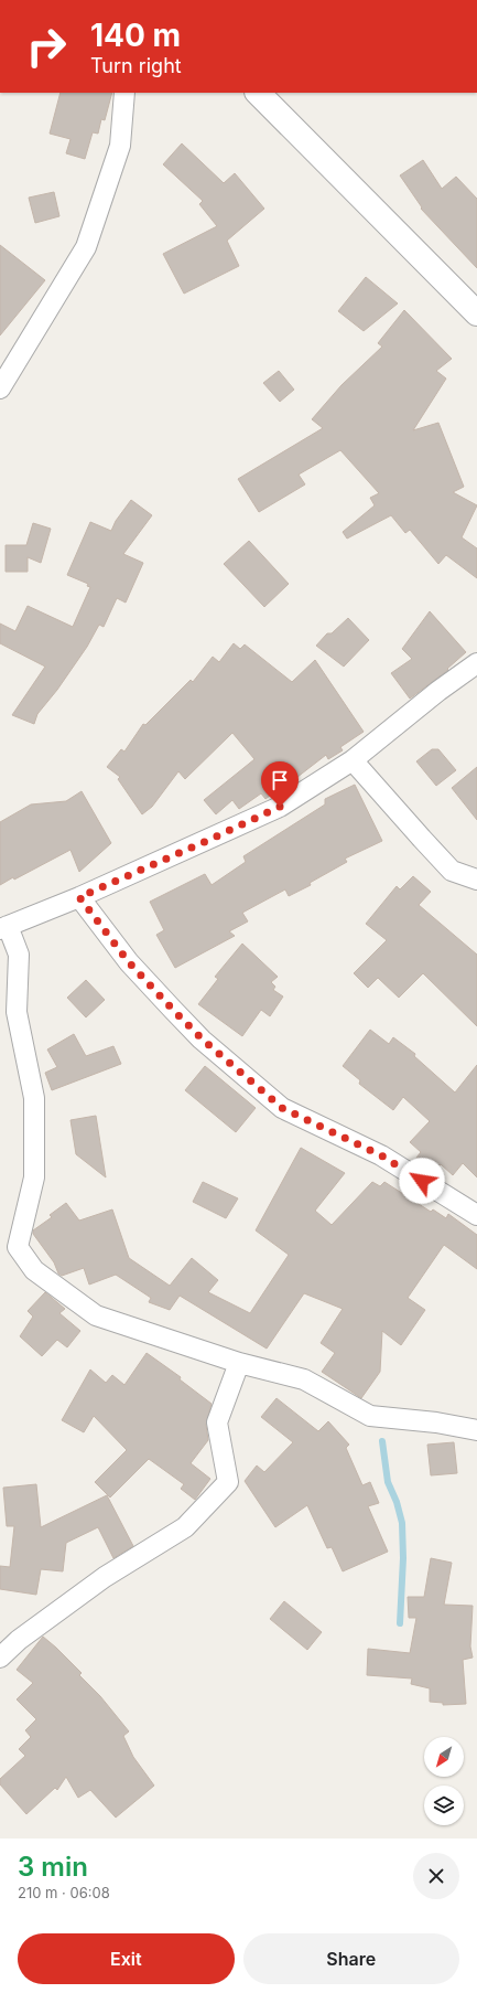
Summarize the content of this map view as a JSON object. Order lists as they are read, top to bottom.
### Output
{
  "north": "bottom left",
  "page": {
    "turn": ["140 m", "Turn right"],
    "heading": ["3 min", "210 m · 06:08"],
    "buttons": ["Exit", "Share"]
  }
}
